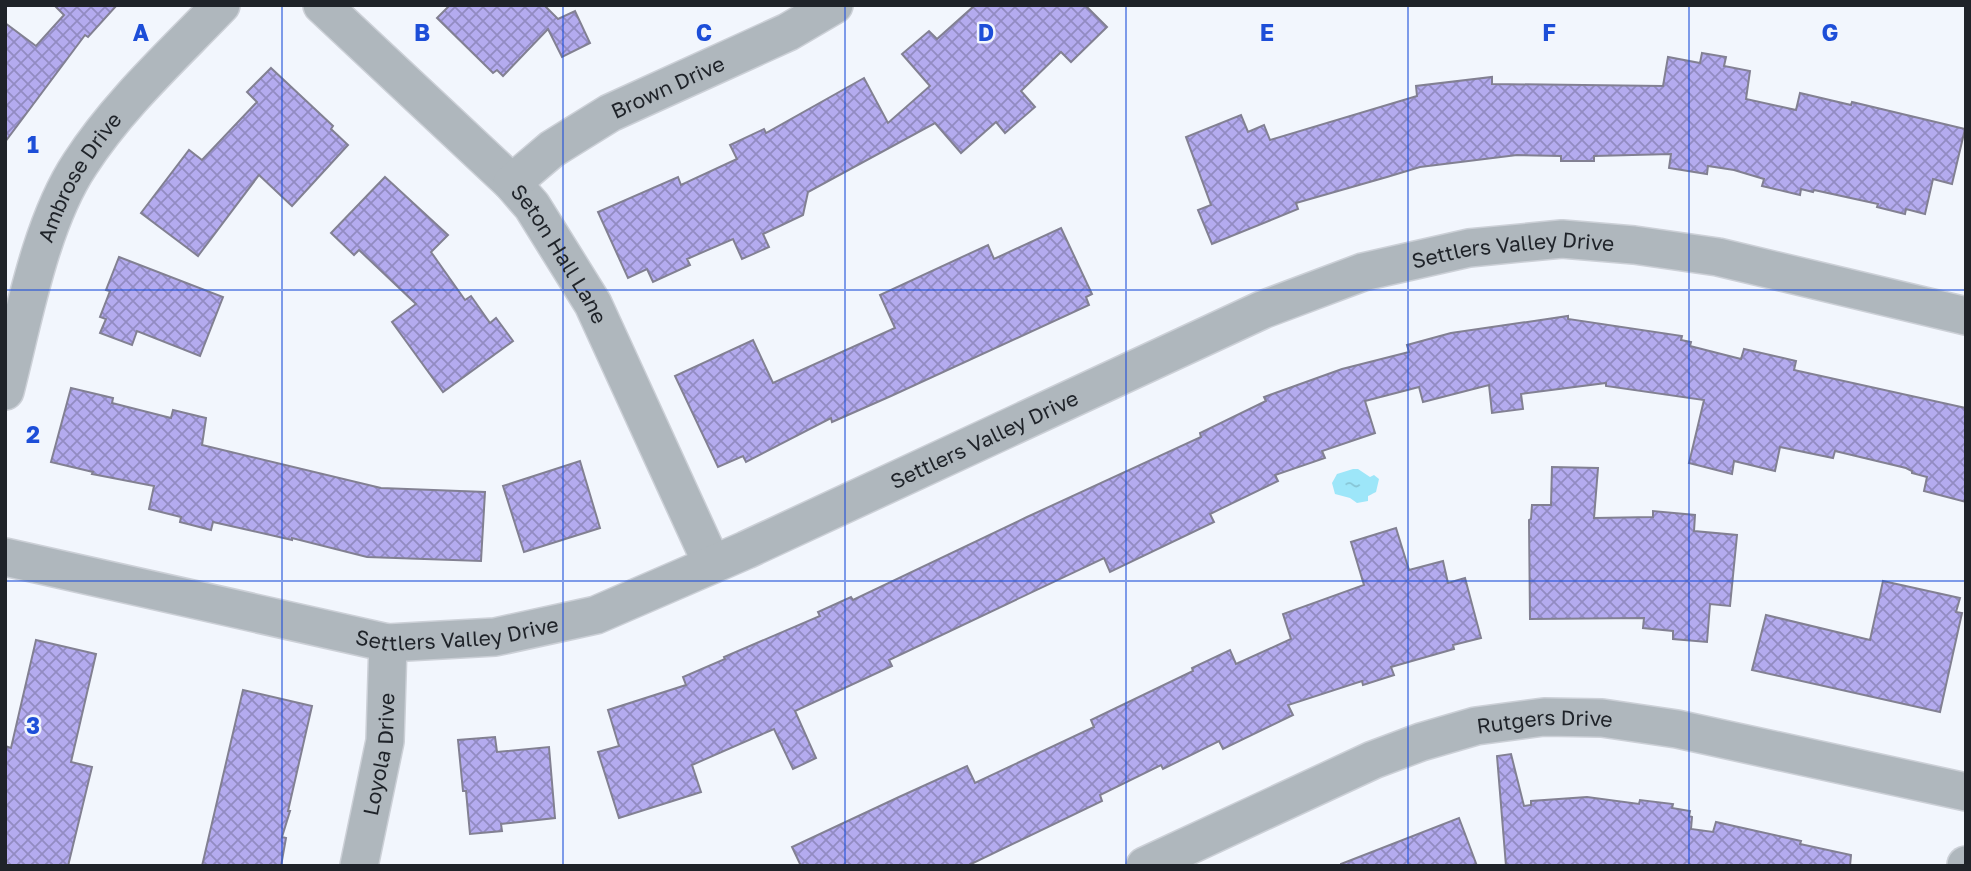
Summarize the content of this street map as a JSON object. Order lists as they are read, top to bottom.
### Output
{
  "streets": {
    "street": [
      "Brown Drive",
      "Ambrose Drive",
      "Settlers Valley Drive",
      "Seton Hall Lane",
      "Rutgers Drive",
      "Loyola Drive"
    ]
  },
  "crossings": [
    ["Brown Drive", "Seton Hall Lane"],
    ["Settlers Valley Drive", "Seton Hall Lane"],
    ["Settlers Valley Drive", "Loyola Drive"]
  ],
  "grid": {
    "columns": [
      "A",
      "B",
      "C",
      "D",
      "E",
      "F",
      "G"
    ],
    "rows": ["1", "2", "3"]
  }
}
